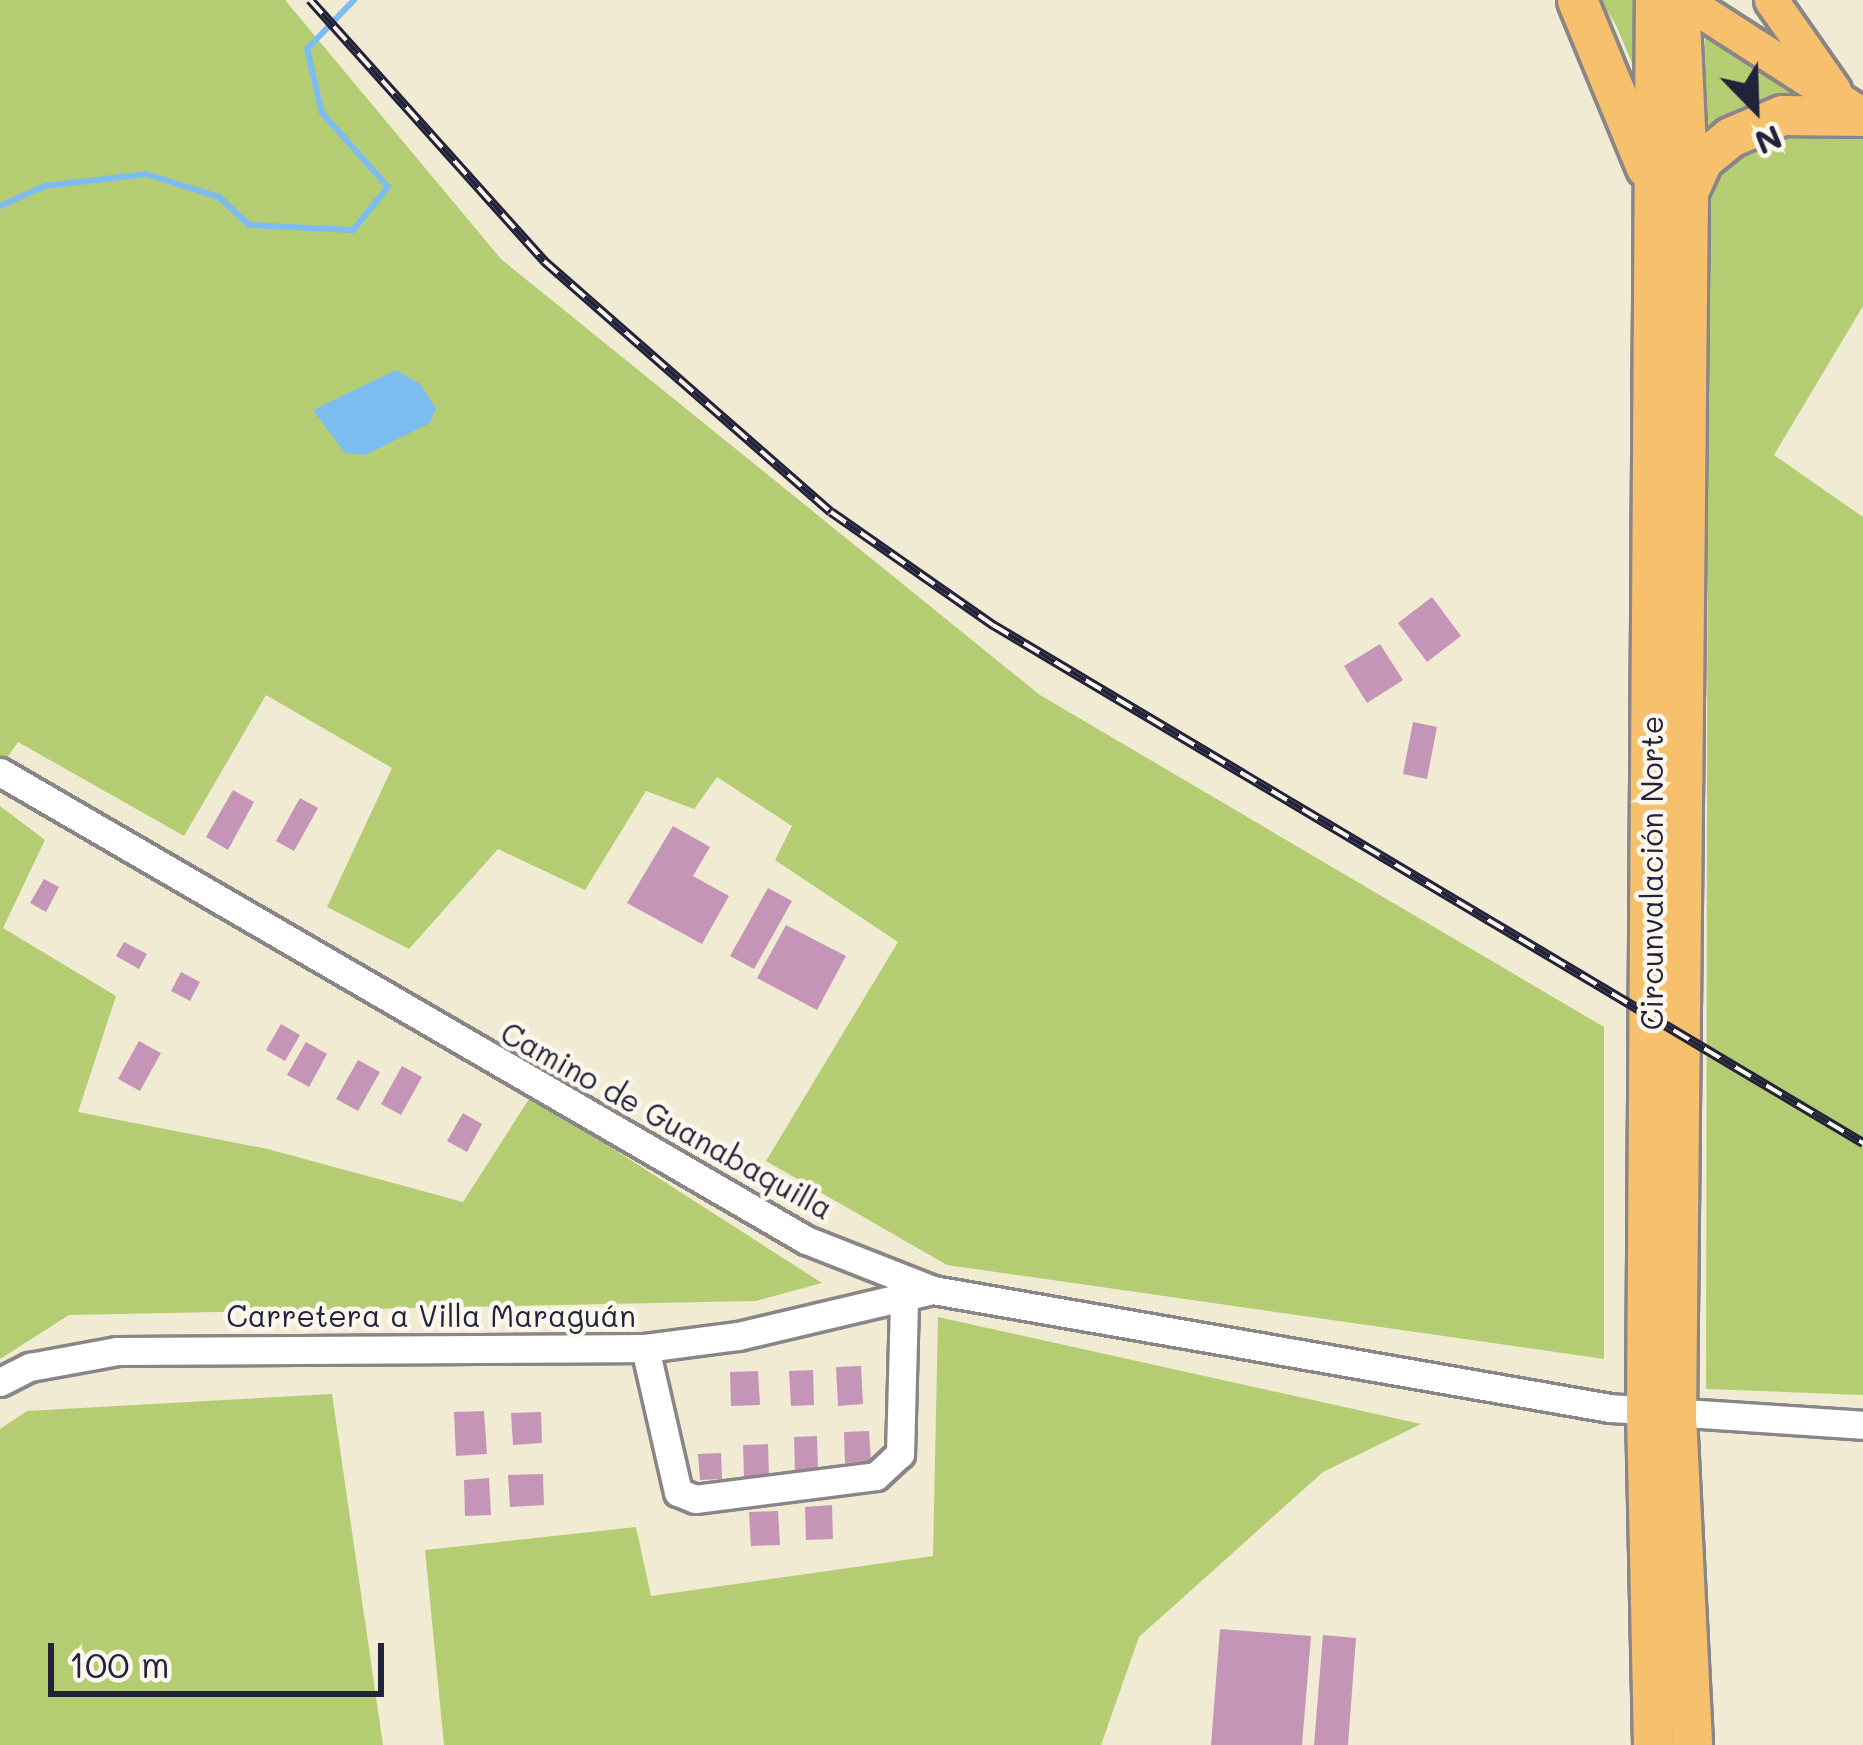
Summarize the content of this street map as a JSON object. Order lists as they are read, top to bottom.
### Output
{
  "streets": {
    "highway": ["Circunvalación Norte"],
    "street": ["Camino de Guanabaquilla", "Carretera a Villa Maraguán"]
  },
  "crossings": [
    ["Circunvalación Norte", "Camino de Guanabaquilla"],
    ["Camino de Guanabaquilla", "Carretera a Villa Maraguán"]
  ],
  "scale_bar": "100 m",
  "north": "bottom right"
}
